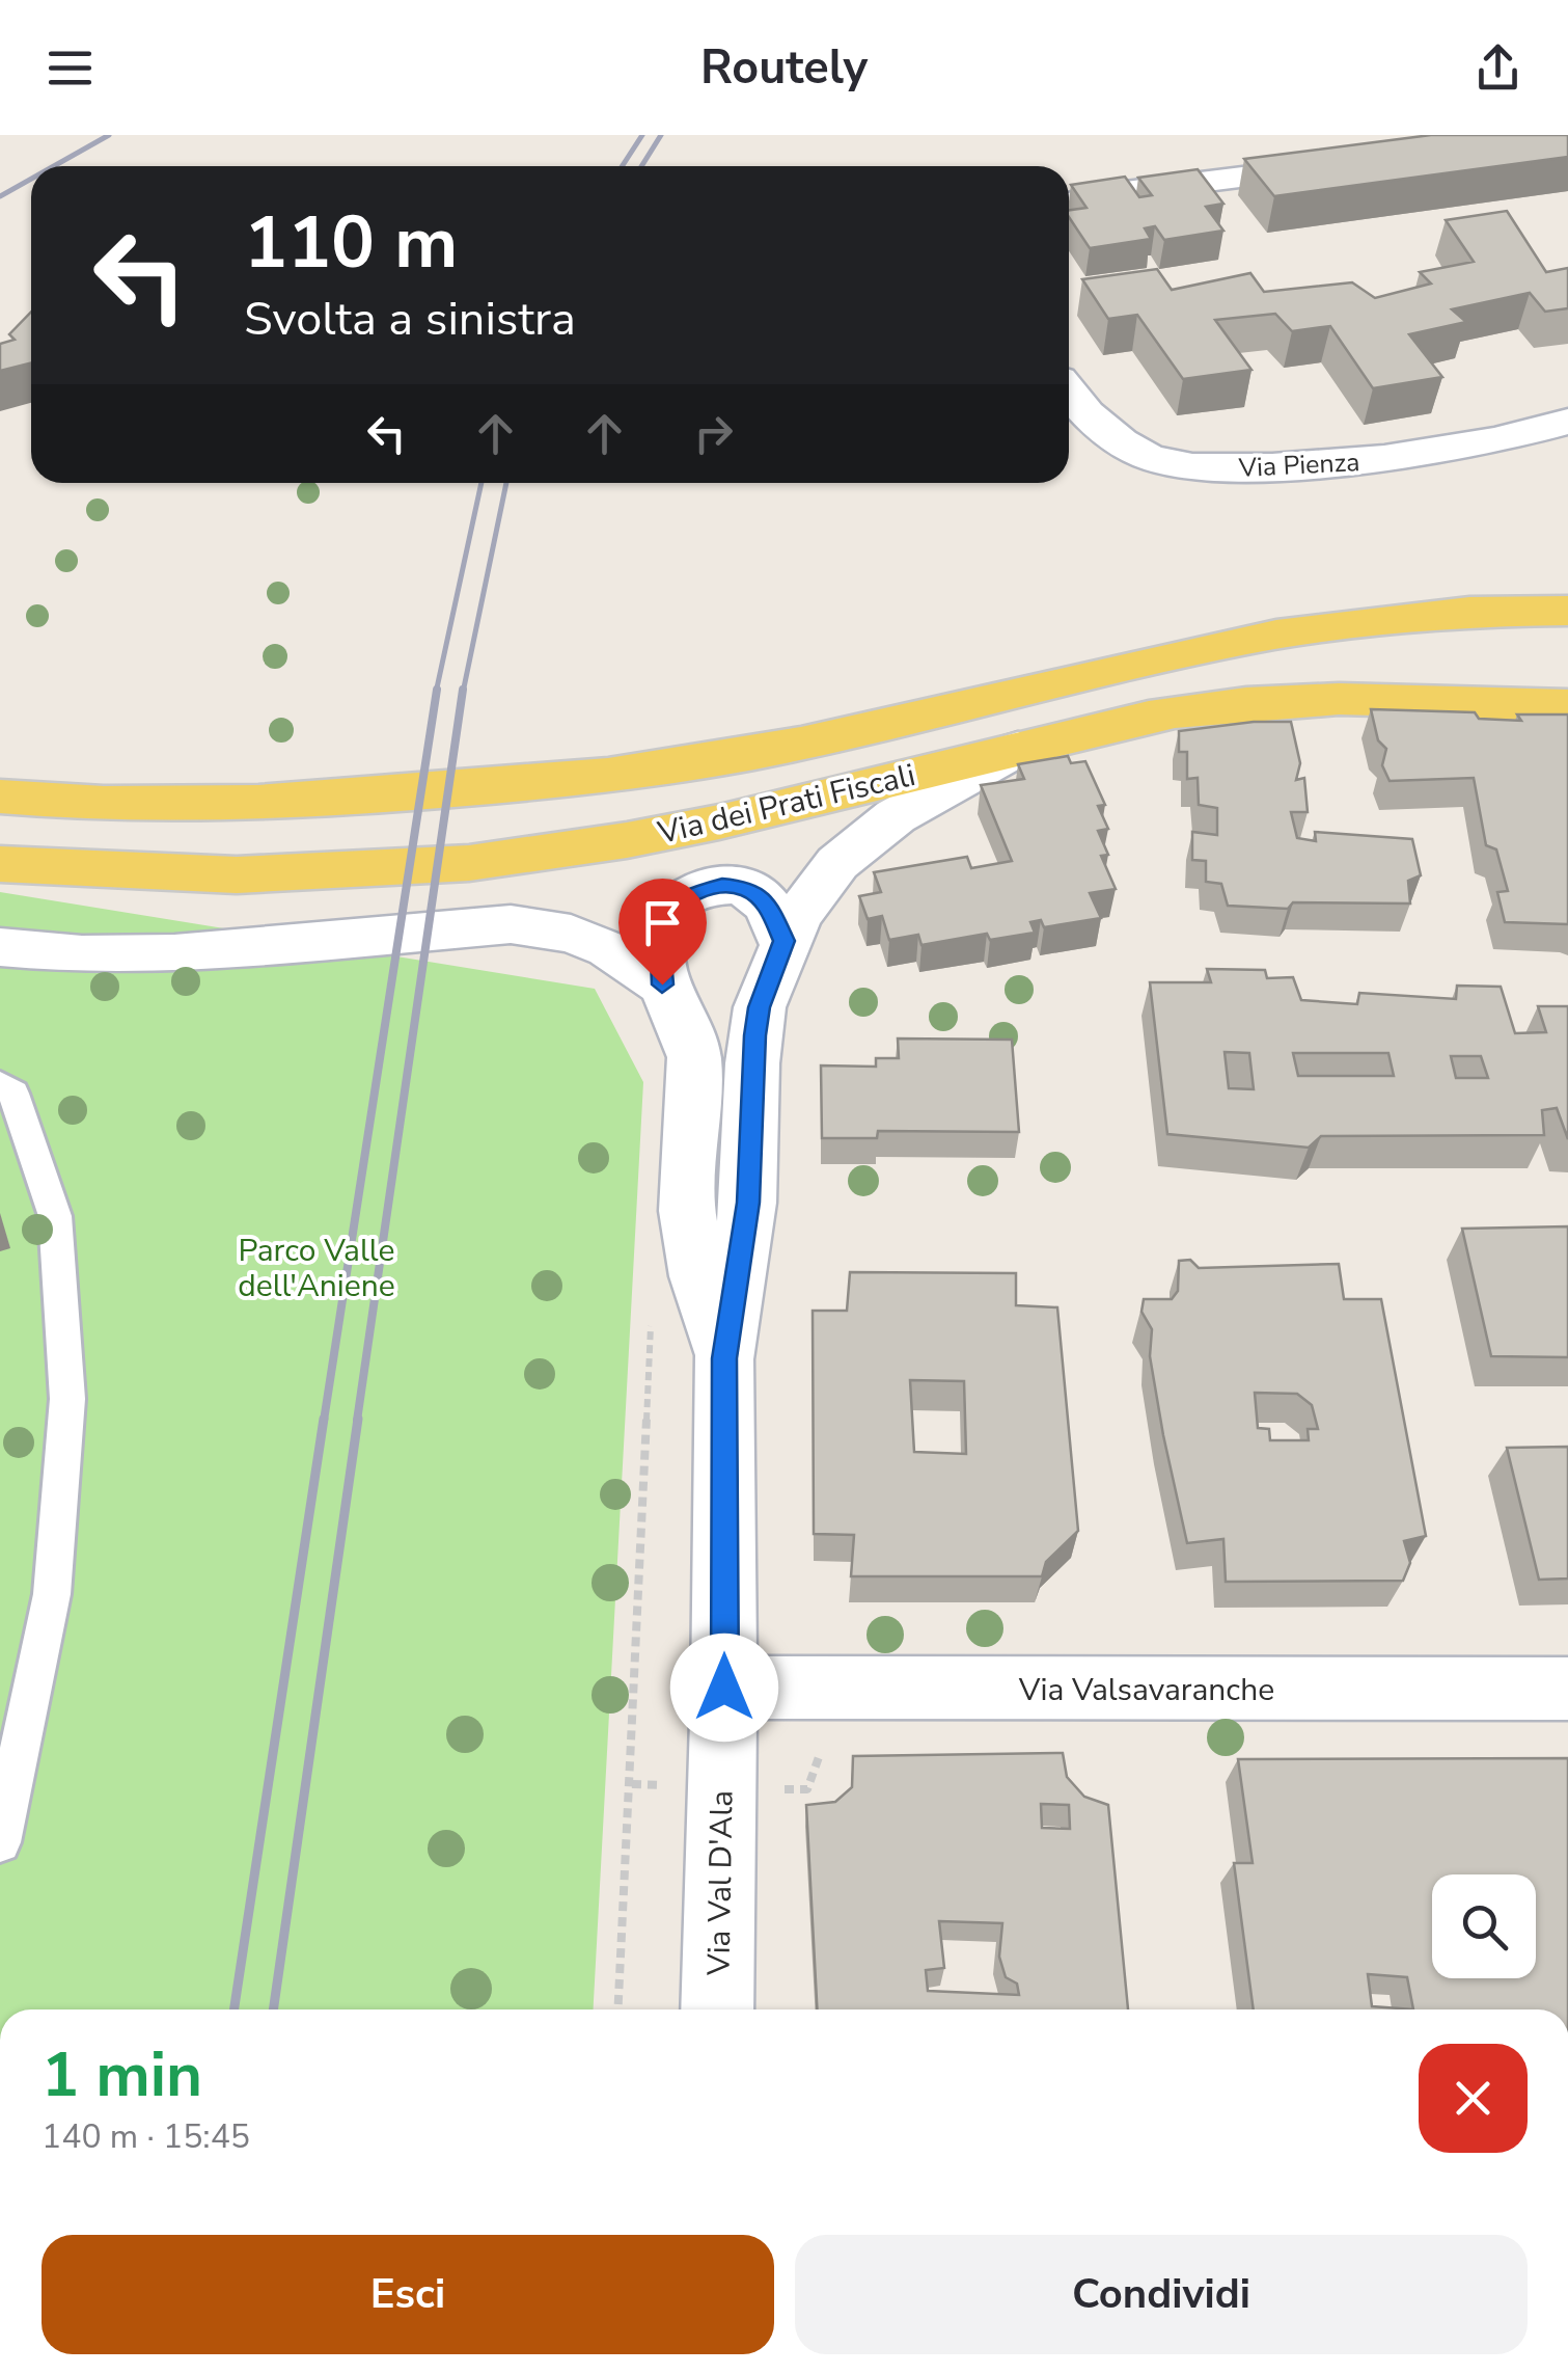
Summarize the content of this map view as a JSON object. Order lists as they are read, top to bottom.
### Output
{
  "streets": {
    "main road": ["Via dei Prati Fiscali"],
    "street": ["Via Pienza", "Via Valsavaranche", "Via Val D'Ala"]
  },
  "crossings": [
    ["Via dei Prati Fiscali", "Via Val D'Ala"],
    ["Via Valsavaranche", "Via Val D'Ala"]
  ],
  "parks": ["Parco Valle dell'Aniene"],
  "page": {
    "header": "Routely",
    "turn": ["110 m", "Svolta a sinistra"],
    "heading": ["1 min", "140 m · 15:45"],
    "buttons": ["Esci", "Condividi"]
  }
}
